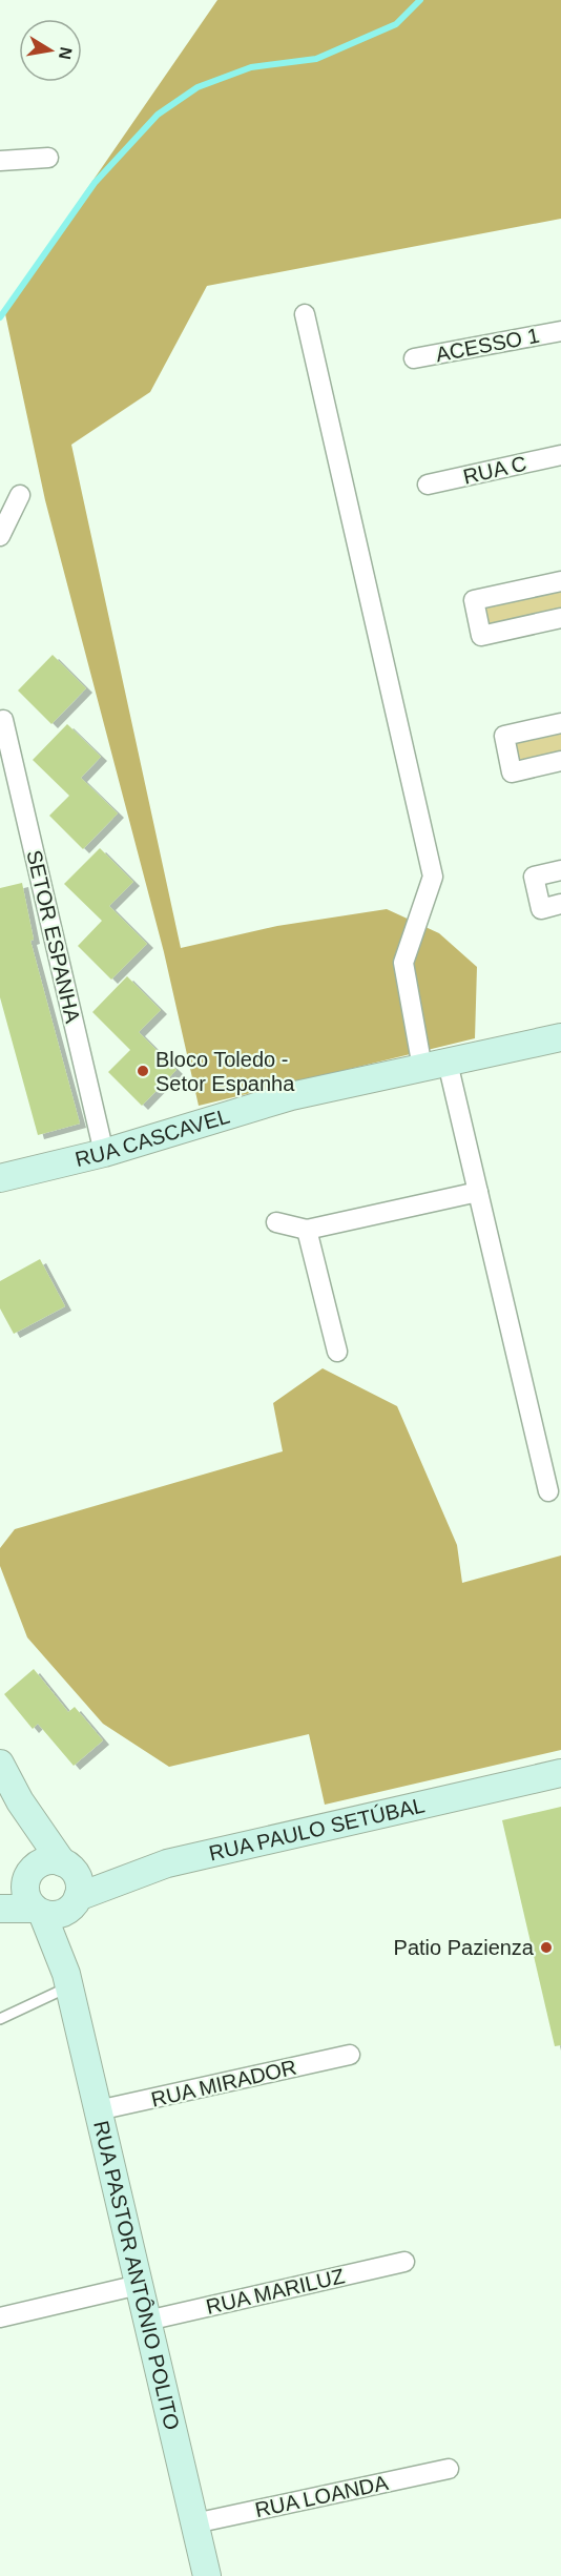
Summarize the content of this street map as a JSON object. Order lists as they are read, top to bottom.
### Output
{
  "streets": {
    "main road": ["RUA CASCAVEL", "RUA PAULO SETÚBAL", "RUA PASTOR ANTÔNIO POLITO"],
    "street": [
      "ACESSO 1",
      "RUA C",
      "SETOR ESPANHA",
      "RUA MIRADOR",
      "RUA MARILUZ",
      "RUA LOANDA"
    ]
  },
  "crossings": [
    ["SETOR ESPANHA", "RUA CASCAVEL"],
    ["RUA PAULO SETÚBAL", "RUA PASTOR ANTÔNIO POLITO"],
    ["RUA MIRADOR", "RUA PASTOR ANTÔNIO POLITO"],
    ["RUA PASTOR ANTÔNIO POLITO", "RUA MARILUZ"],
    ["RUA PASTOR ANTÔNIO POLITO", "RUA LOANDA"]
  ],
  "places": ["Bloco Toledo - Setor Espanha", "Patio Pazienza"],
  "north": "right"
}
